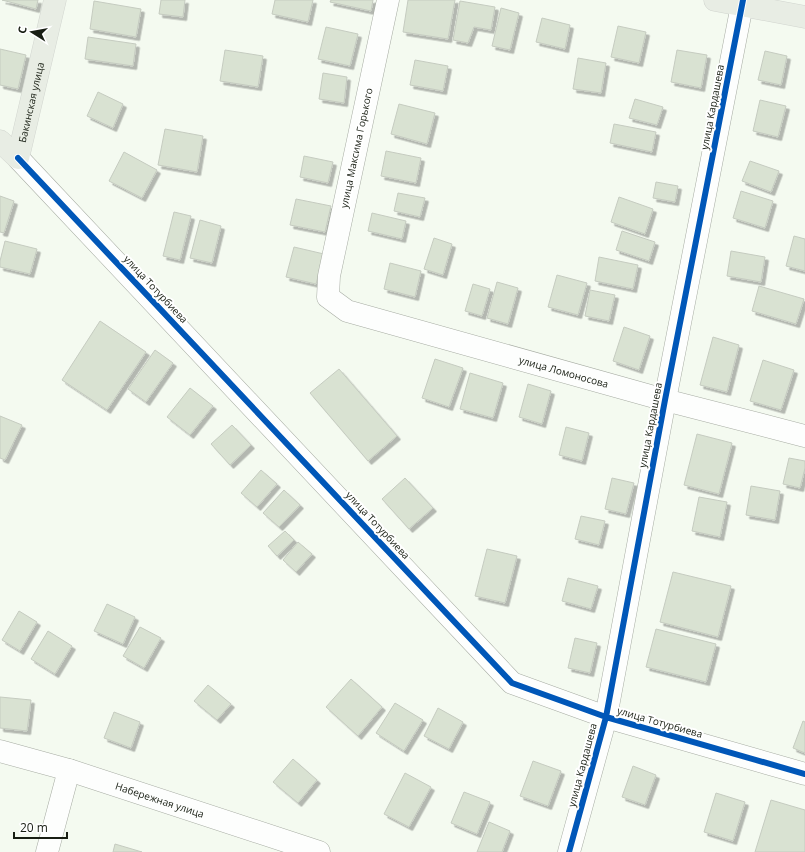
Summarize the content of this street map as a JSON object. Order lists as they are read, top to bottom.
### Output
{
  "streets": {
    "main road": ["Бакинская улица"],
    "street": [
      "улица Кардашева",
      "улица Максима Горького",
      "улица Тотурбиева",
      "улица Ломоносова",
      "Набережная улица"
    ]
  },
  "crossings": [
    ["Бакинская улица", "улица Тотурбиева"],
    ["улица Кардашева", "улица Тотурбиева"],
    ["улица Кардашева", "улица Ломоносова"],
    ["улица Максима Горького", "улица Ломоносова"]
  ],
  "scale_bar": "20 m",
  "north": "left"
}
